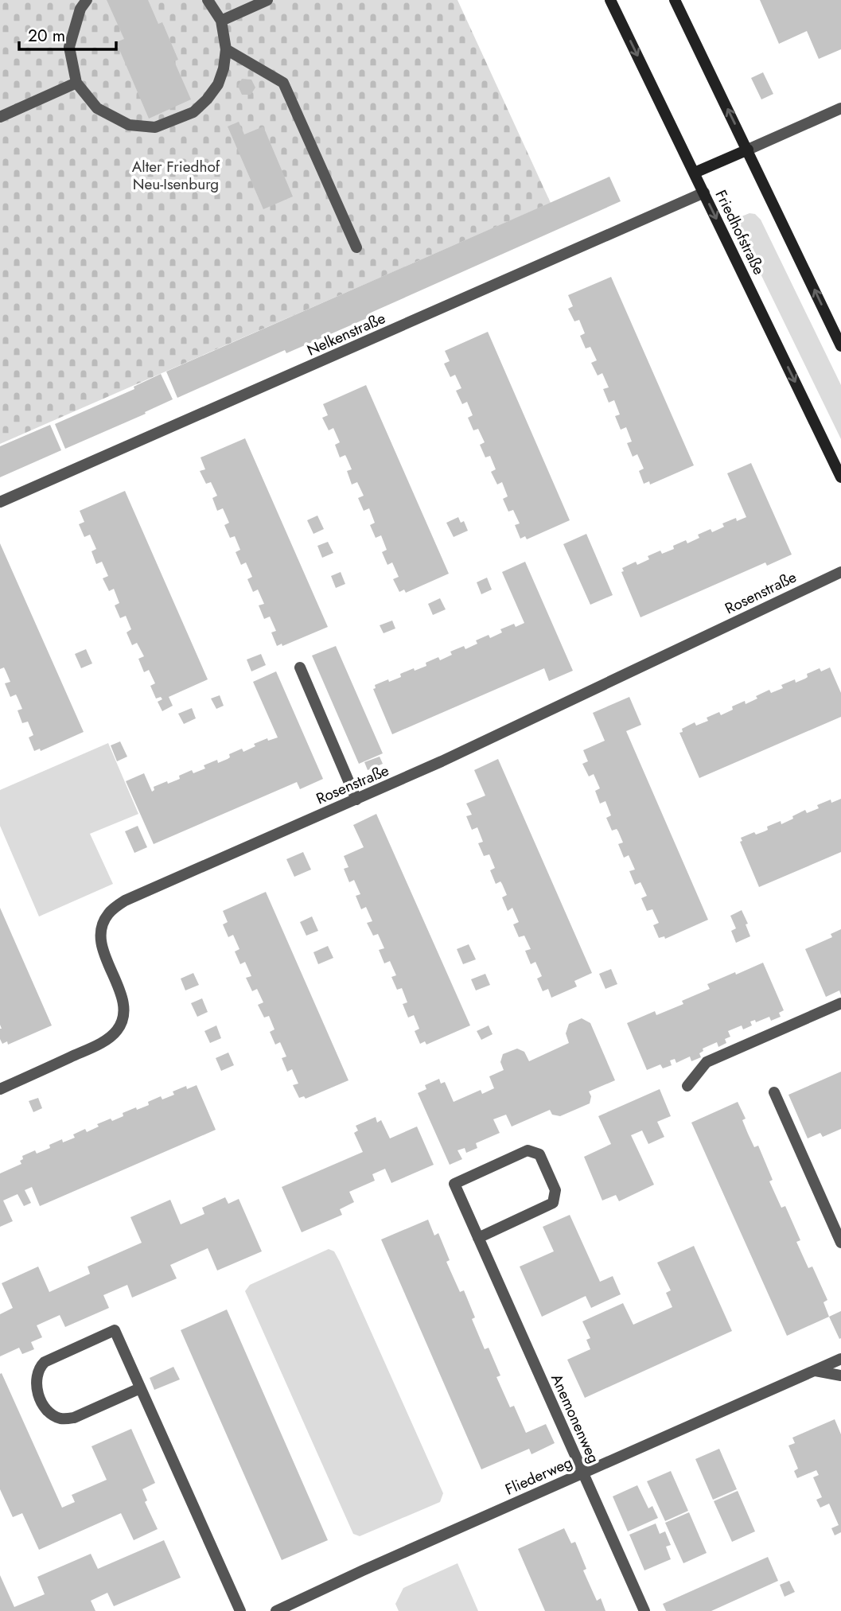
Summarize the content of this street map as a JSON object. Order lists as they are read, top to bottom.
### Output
{
  "streets": {
    "main road": ["Friedhofstraße"],
    "street": [
      "Nelkenstraße",
      "Rosenstraße",
      "Anemonenweg",
      "Fliederweg"
    ]
  },
  "crossings": [
    ["Friedhofstraße", "Nelkenstraße"],
    ["Anemonenweg", "Fliederweg"]
  ],
  "parks": ["Alter Friedhof Neu-Isenburg"],
  "scale_bar": "20 m"
}
